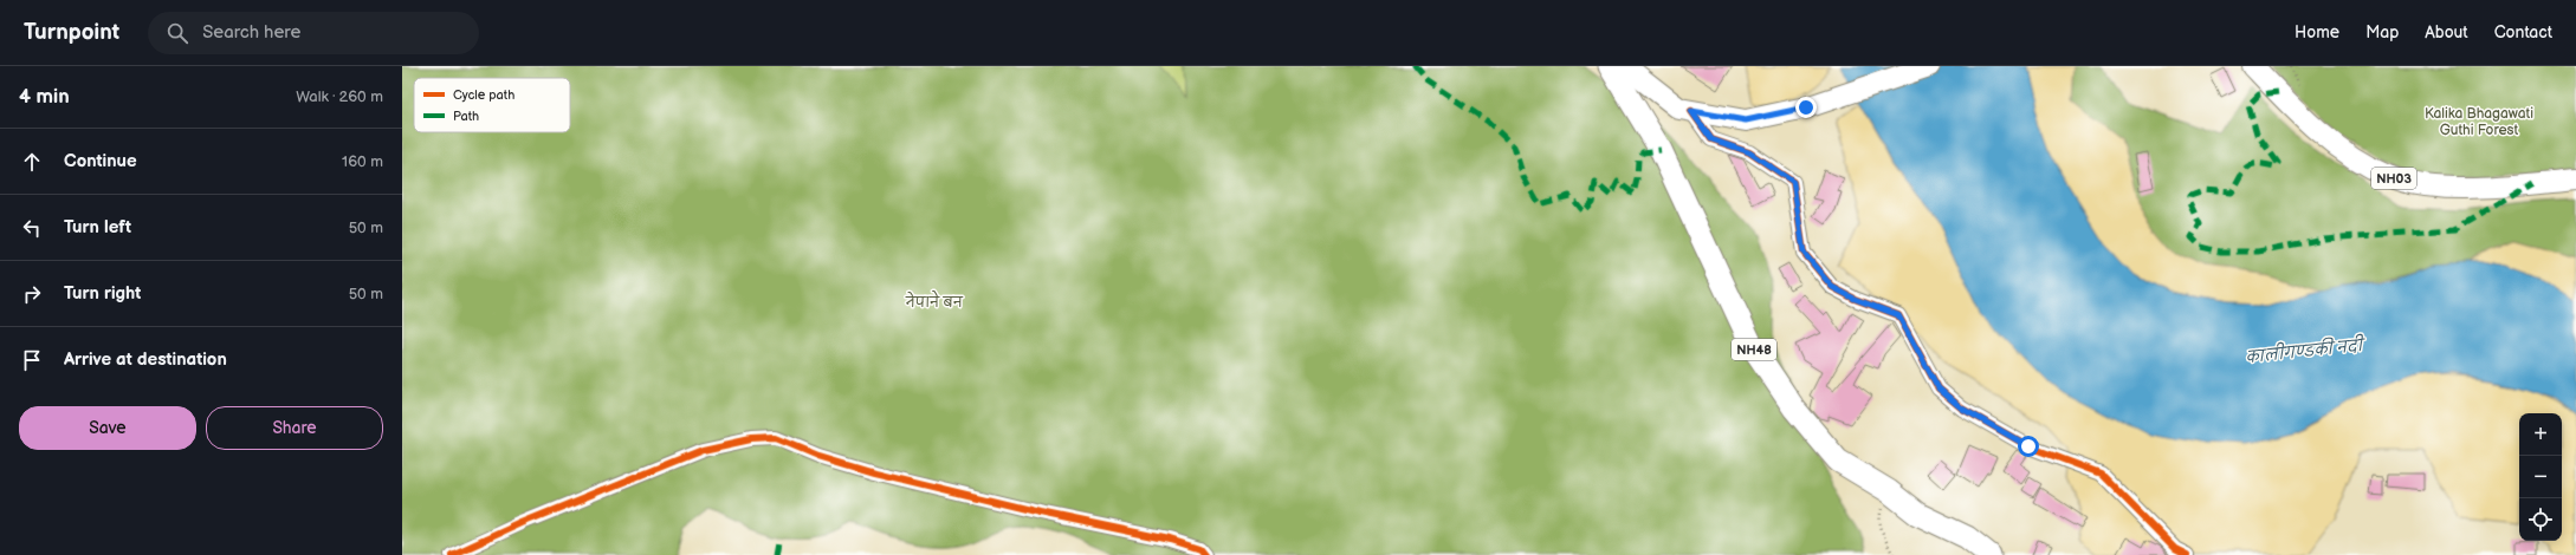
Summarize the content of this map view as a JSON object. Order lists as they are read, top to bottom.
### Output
{
  "streets": {
    "highway": ["NH48"],
    "main road": ["NH03"]
  },
  "water": ["कालीगण्डकी नदी"],
  "parks": ["Kalika Bhagawati Guthi Forest", "नेपाने बन"],
  "legend": ["Cycle path", "Path"],
  "page": {
    "header": "Turnpoint",
    "search": "Search here",
    "nav": [
      "Home",
      "Map",
      "About",
      "Contact"
    ],
    "heading": ["4 min", "Walk · 260 m"],
    "list": [
      ["Continue", "160 m"],
      ["Turn left", "50 m"],
      ["Turn right", "50 m"],
      "Arrive at destination"
    ],
    "buttons": ["Save", "Share"],
    "map_buttons": ["+", "−"]
  }
}
